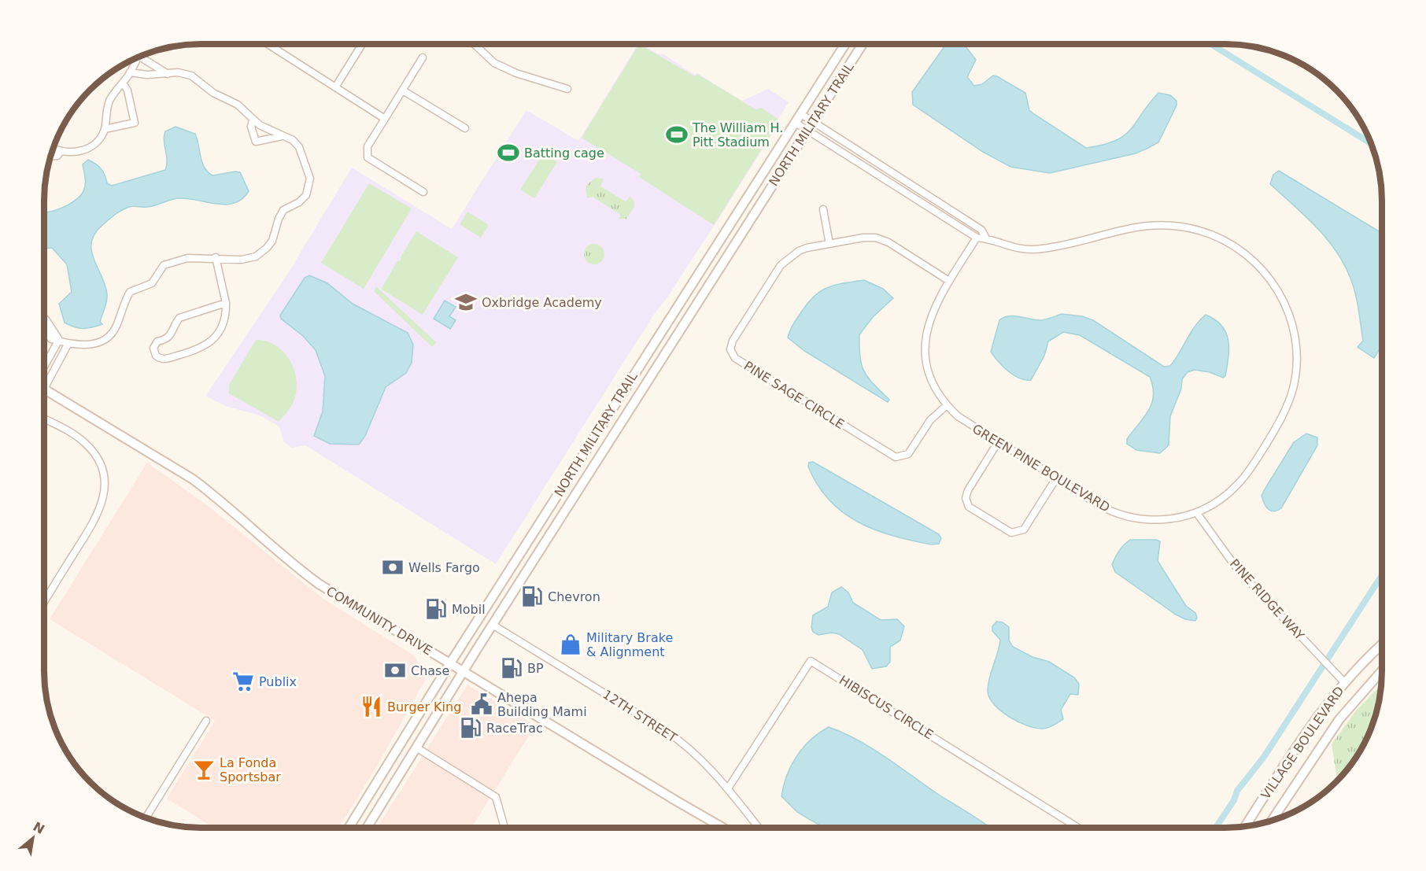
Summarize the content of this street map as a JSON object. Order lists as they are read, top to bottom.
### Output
{
  "streets": {
    "main road": ["NORTH MILITARY TRAIL", "COMMUNITY DRIVE", "VILLAGE BOULEVARD"],
    "street": [
      "PINE SAGE CIRCLE",
      "GREEN PINE BOULEVARD",
      "PINE RIDGE WAY",
      "HIBISCUS CIRCLE",
      "12TH STREET"
    ]
  },
  "crossings": [
    ["NORTH MILITARY TRAIL", "GREEN PINE BOULEVARD"],
    ["NORTH MILITARY TRAIL", "COMMUNITY DRIVE"],
    ["NORTH MILITARY TRAIL", "12TH STREET"],
    ["PINE SAGE CIRCLE", "GREEN PINE BOULEVARD"],
    ["GREEN PINE BOULEVARD", "PINE RIDGE WAY"],
    ["PINE RIDGE WAY", "VILLAGE BOULEVARD"],
    ["HIBISCUS CIRCLE", "12TH STREET"]
  ],
  "places": {
    "sports": ["The William H. Pitt Stadium", "Batting cage"],
    "school or university": ["Oxbridge Academy"],
    "bank": ["Wells Fargo", "Chase"],
    "fuel station": [
      "Chevron",
      "Mobil",
      "BP",
      "RaceTrac"
    ],
    "shop": ["Military Brake & Alignment"],
    "supermarket": ["Publix"],
    "public building": ["Ahepa Building Mami"],
    "restaurant": ["Burger King"],
    "bar": ["La Fonda Sportsbar"]
  },
  "north": "top right"
}
